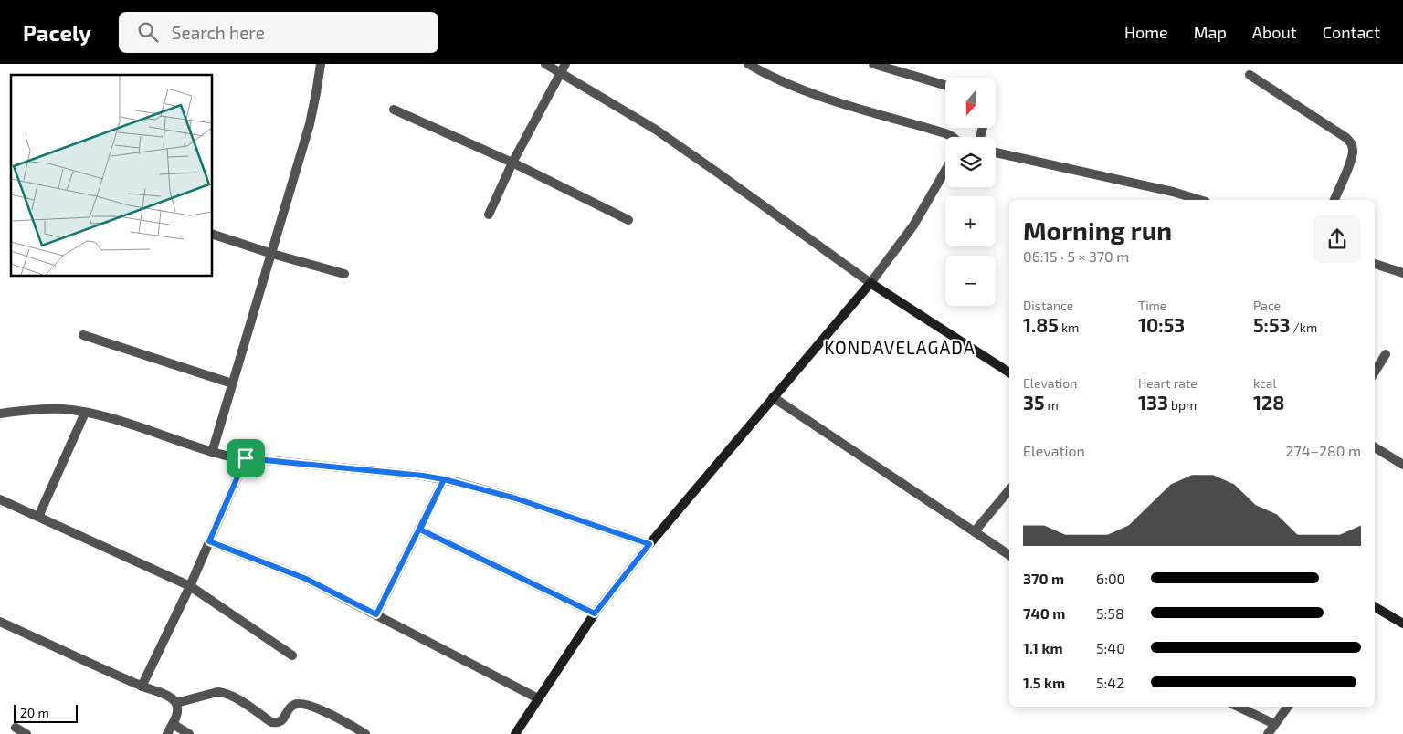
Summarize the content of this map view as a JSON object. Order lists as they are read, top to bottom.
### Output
{
  "districts": ["KONDAVELAGADA"],
  "scale_bar": "20 m",
  "north": "bottom",
  "page": {
    "header": "Pacely",
    "search": "Search here",
    "nav": [
      "Home",
      "Map",
      "About",
      "Contact"
    ],
    "map_buttons": ["+", "−"],
    "heading": ["Morning run", "06:15 · 5 × 370 m"],
    "stats": [
      ["Distance", "1.85 km"],
      ["Time", "10:53"],
      ["Pace", "5:53 /km"],
      ["Elevation", "35 m"],
      ["Heart rate", "133 bpm"],
      ["kcal", "128"]
    ],
    "chart": ["Elevation", "274–280 m"],
    "list": [
      {
        "name": "370 m",
        "note": "6:00"
      },
      {
        "name": "740 m",
        "note": "5:58"
      },
      {
        "name": "1.1 km",
        "note": "5:40"
      },
      {
        "name": "1.5 km",
        "note": "5:42"
      }
    ],
    "scale": "20 m"
  }
}
